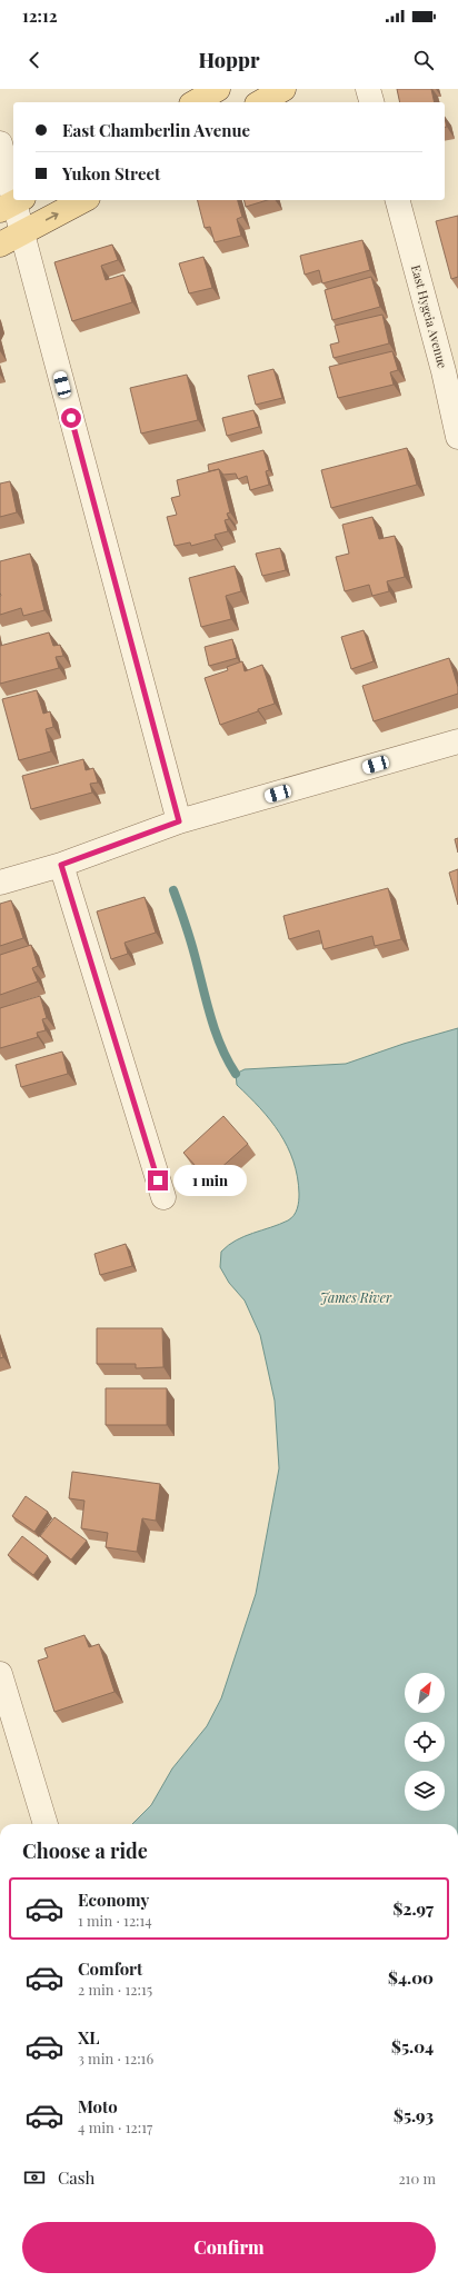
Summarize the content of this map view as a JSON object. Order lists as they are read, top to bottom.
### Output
{
  "streets": {
    "street": ["East Hygeia Avenue"]
  },
  "water": ["James River"],
  "north": "top right",
  "page": {
    "status": "12:12",
    "header": "Hoppr",
    "banner": ["East Chamberlin Avenue", "Yukon Street"],
    "bubble": "1 min",
    "heading": "Choose a ride",
    "list": [
      {
        "name": "Economy",
        "note": "1 min · 12:14",
        "value": "$2.97"
      },
      {
        "name": "Comfort",
        "note": "2 min · 12:15",
        "value": "$4.00"
      },
      {
        "name": "XL",
        "note": "3 min · 12:16",
        "value": "$5.04"
      },
      {
        "name": "Moto",
        "note": "4 min · 12:17",
        "value": "$5.93"
      }
    ],
    "pay": ["Cash", "210 m"],
    "buttons": "Confirm"
  }
}
